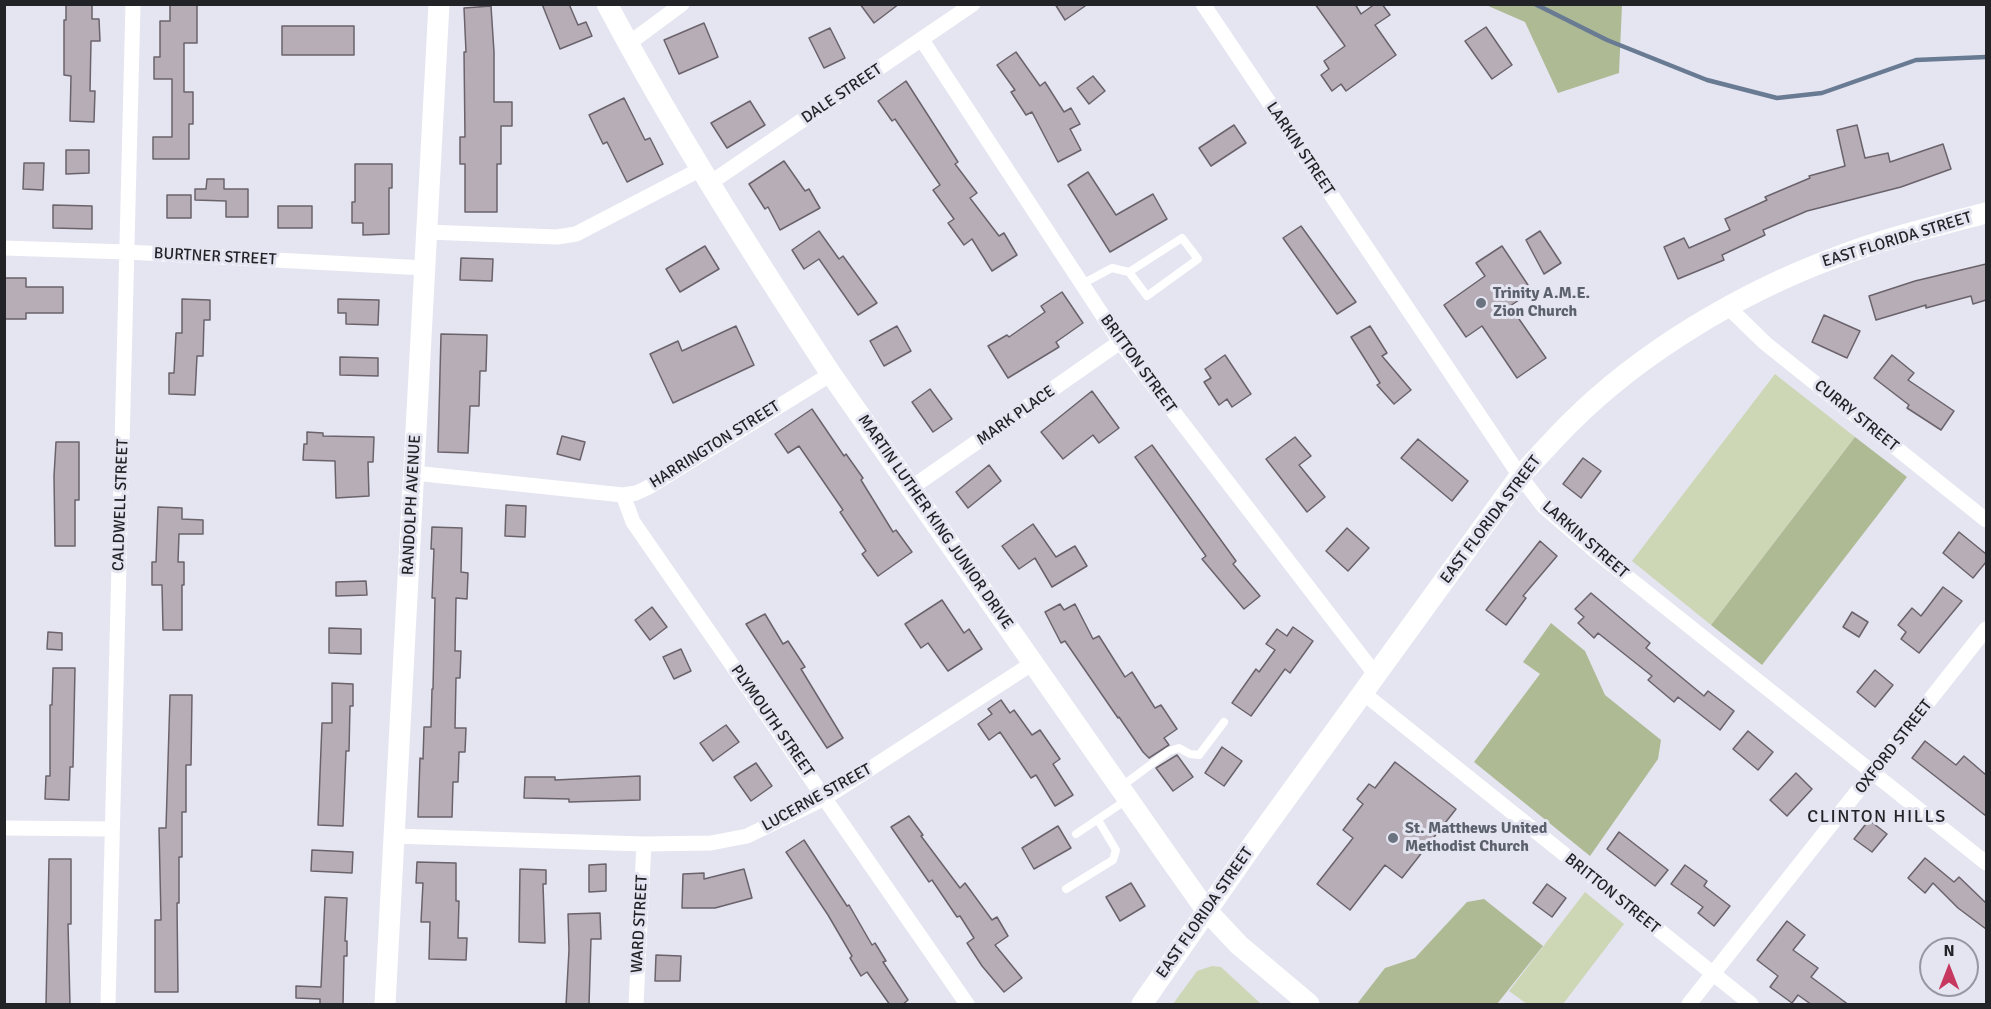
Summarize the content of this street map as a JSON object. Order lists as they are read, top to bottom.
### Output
{
  "streets": {
    "main road": ["EAST FLORIDA STREET", "RANDOLPH AVENUE", "MARTIN LUTHER KING JUNIOR DRIVE"],
    "street": [
      "DALE STREET",
      "LARKIN STREET",
      "BURTNER STREET",
      "BRITTON STREET",
      "MARK PLACE",
      "CURRY STREET",
      "HARRINGTON STREET",
      "CALDWELL STREET",
      "PLYMOUTH STREET",
      "OXFORD STREET",
      "LUCERNE STREET",
      "WARD STREET"
    ]
  },
  "crossings": [
    ["DALE STREET", "BRITTON STREET"],
    ["DALE STREET", "RANDOLPH AVENUE"],
    ["DALE STREET", "MARTIN LUTHER KING JUNIOR DRIVE"],
    ["LARKIN STREET", "EAST FLORIDA STREET"],
    ["LARKIN STREET", "OXFORD STREET"],
    ["EAST FLORIDA STREET", "BRITTON STREET"],
    ["EAST FLORIDA STREET", "CURRY STREET"],
    ["EAST FLORIDA STREET", "MARTIN LUTHER KING JUNIOR DRIVE"],
    ["BURTNER STREET", "CALDWELL STREET"],
    ["BURTNER STREET", "RANDOLPH AVENUE"],
    ["BRITTON STREET", "MARK PLACE"],
    ["BRITTON STREET", "OXFORD STREET"],
    ["MARK PLACE", "MARTIN LUTHER KING JUNIOR DRIVE"],
    ["HARRINGTON STREET", "RANDOLPH AVENUE"],
    ["HARRINGTON STREET", "MARTIN LUTHER KING JUNIOR DRIVE"],
    ["HARRINGTON STREET", "PLYMOUTH STREET"],
    ["RANDOLPH AVENUE", "LUCERNE STREET"],
    ["MARTIN LUTHER KING JUNIOR DRIVE", "LUCERNE STREET"],
    ["PLYMOUTH STREET", "LUCERNE STREET"],
    ["LUCERNE STREET", "WARD STREET"]
  ],
  "districts": ["CLINTON HILLS"],
  "places": ["Trinity A.M.E. Zion Church", "St. Matthews United Methodist Church"],
  "north": "top"
}
